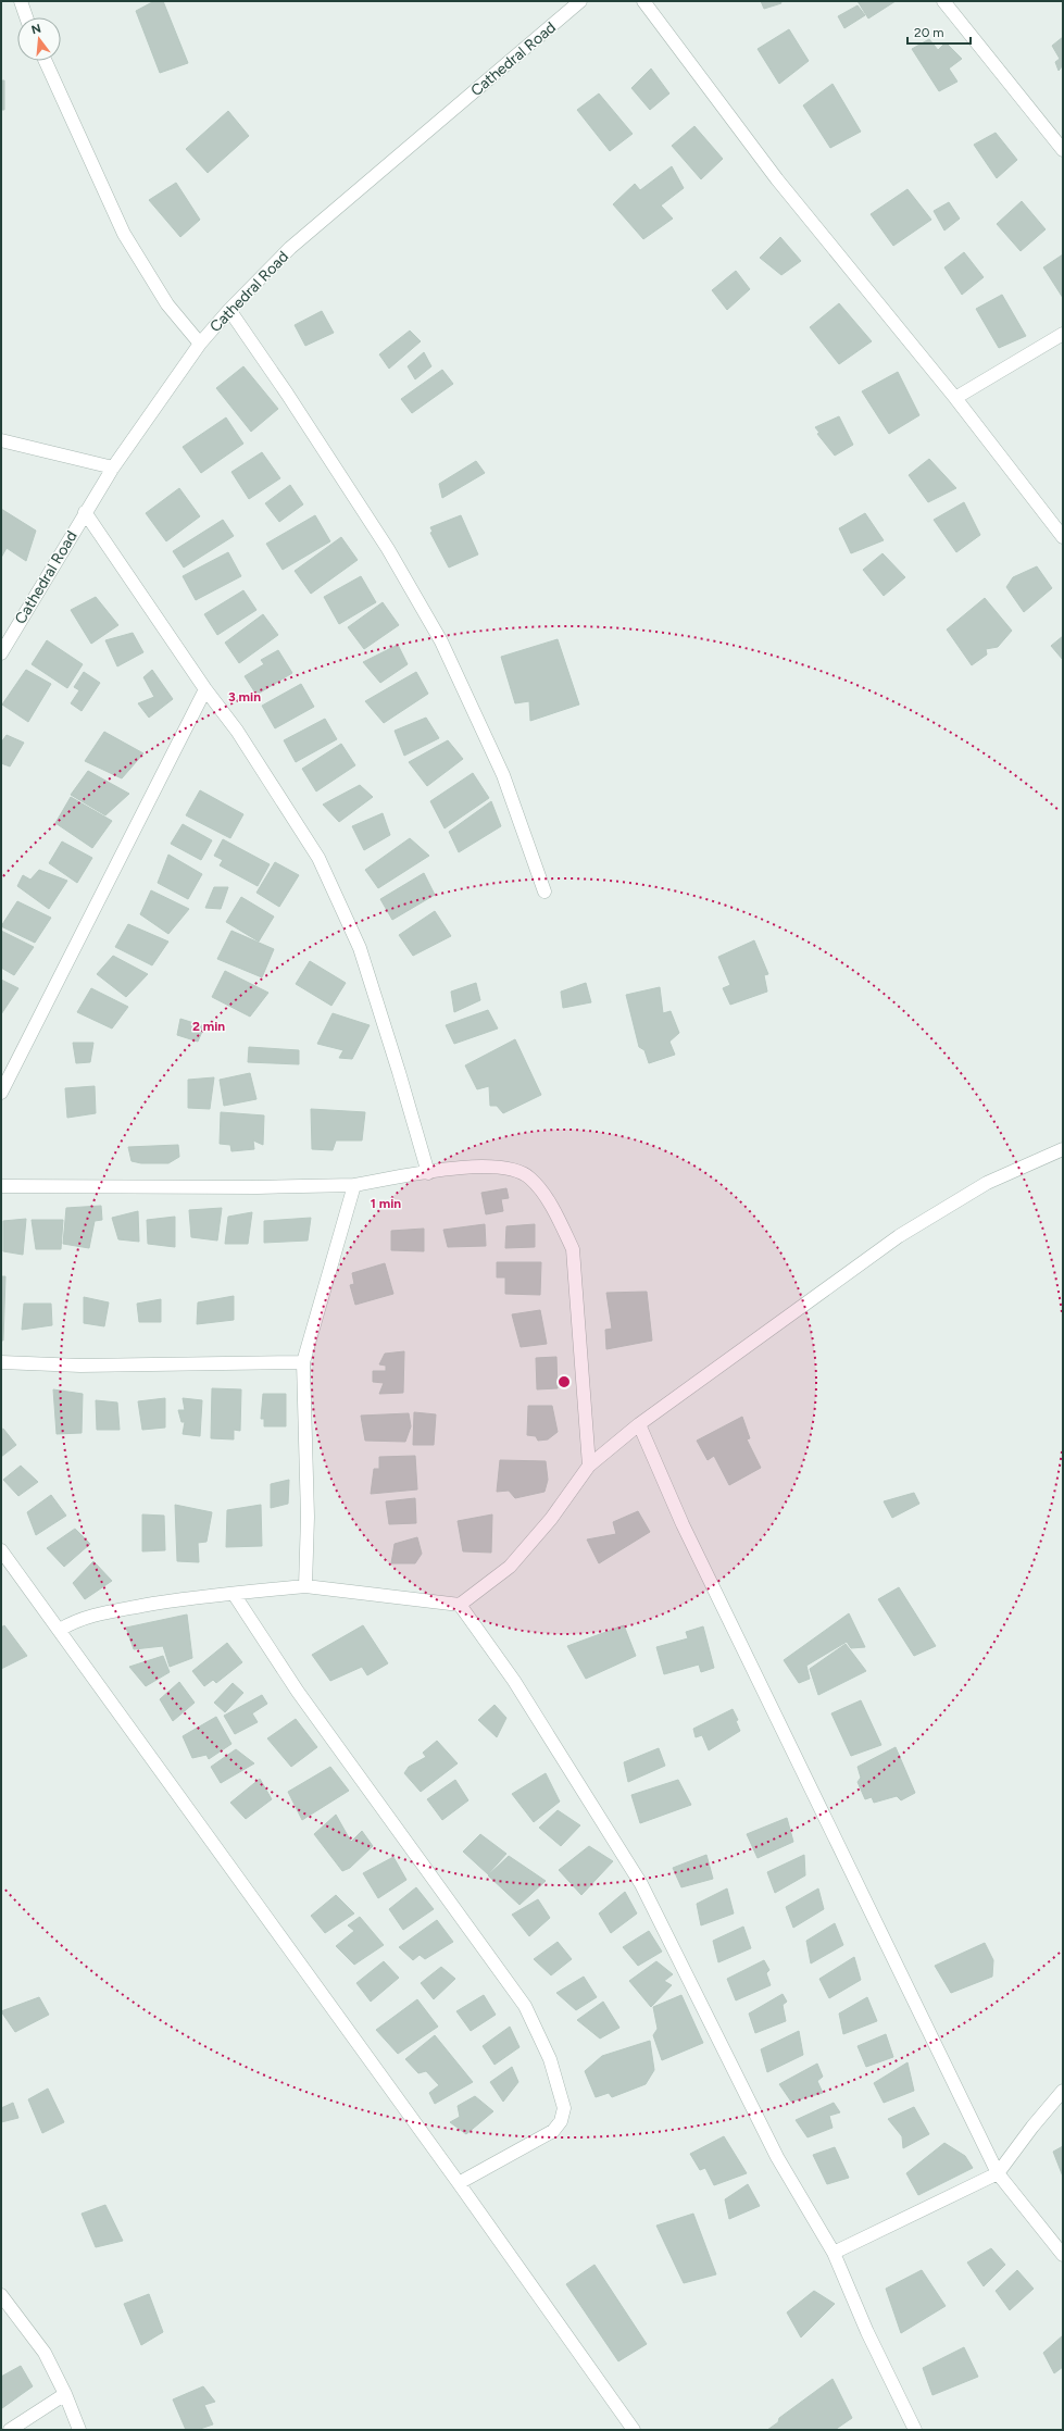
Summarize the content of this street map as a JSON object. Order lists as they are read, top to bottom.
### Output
{
  "streets": {
    "street": ["Cathedral Road"]
  },
  "scale_bar": "20 m",
  "north": "top",
  "rings": ["3 min", "2 min", "1 min"]
}
